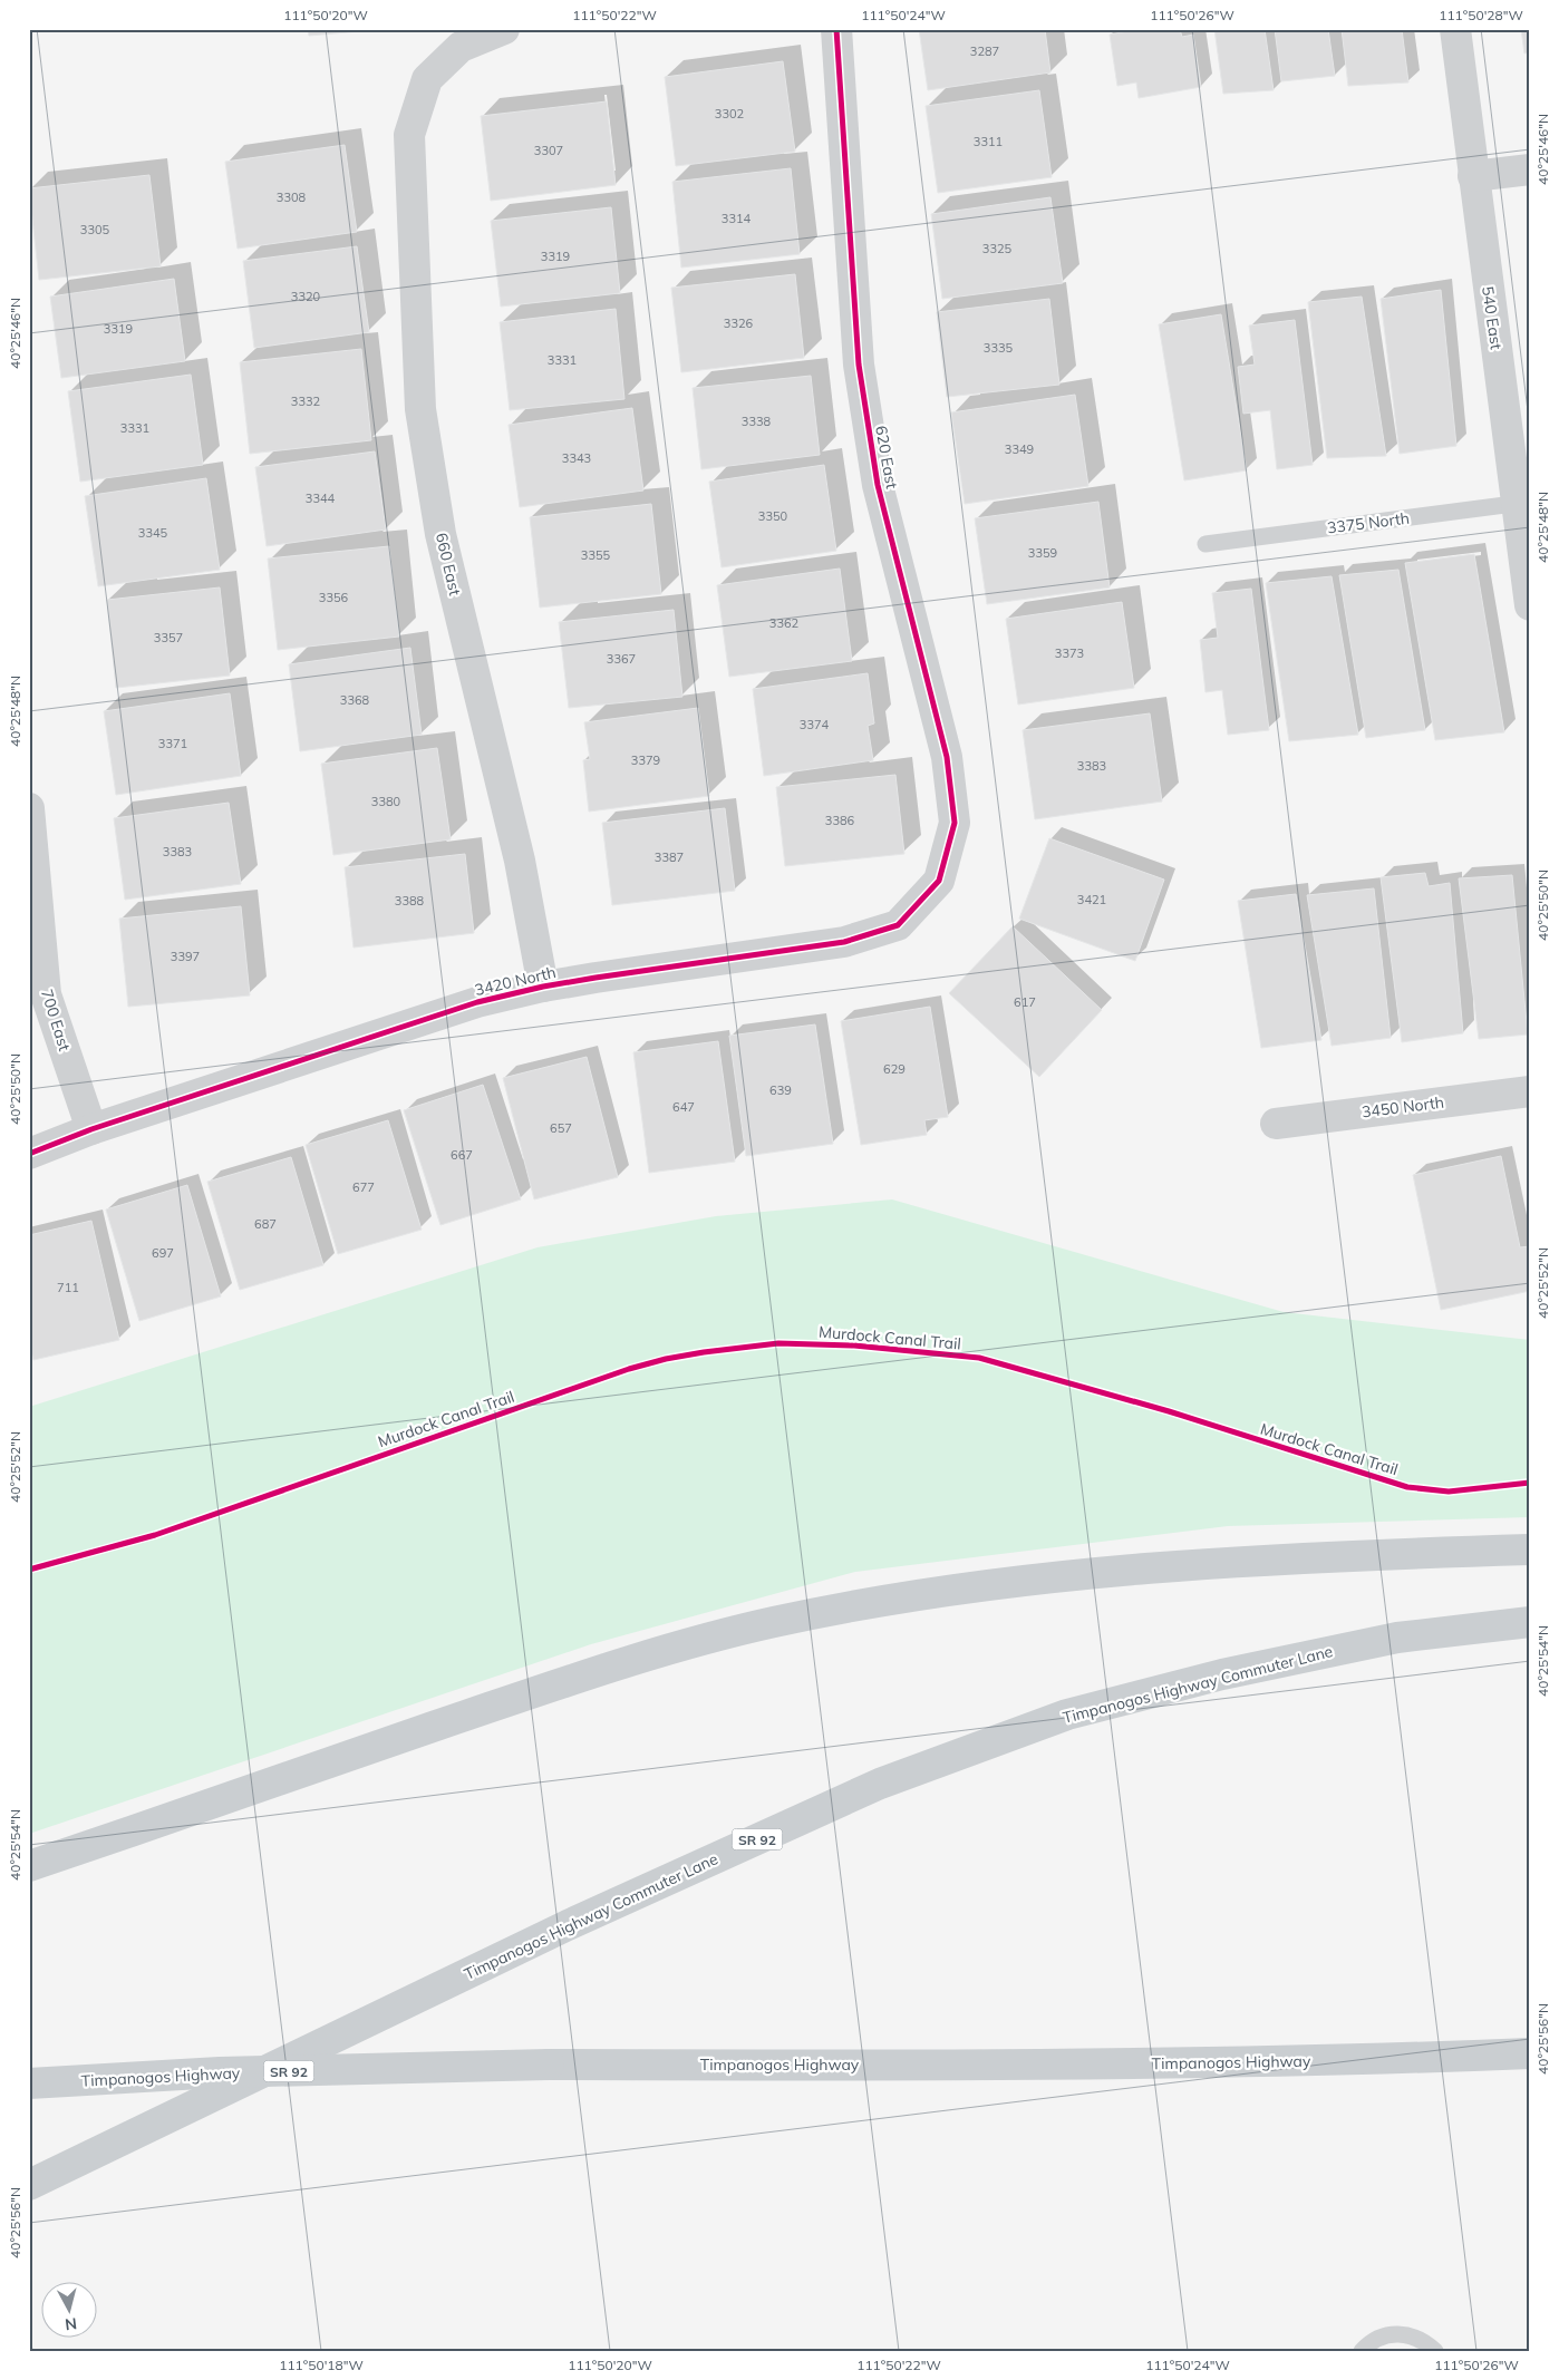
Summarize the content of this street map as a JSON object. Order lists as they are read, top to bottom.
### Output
{
  "streets": {
    "main road": ["Timpanogos Highway Commuter Lane", "SR 92", "Timpanogos Highway"],
    "street": [
      "540 East",
      "620 East",
      "660 East",
      "3420 North",
      "700 East",
      "3450 North"
    ],
    "lane": ["3375 North"],
    "cycle path": ["Murdock Canal Trail"]
  },
  "crossings": [
    ["540 East", "3375 North"],
    ["620 East", "3420 North"],
    ["660 East", "3420 North"],
    ["3420 North", "700 East"]
  ],
  "house_numbers": [
    "3287",
    "3302",
    "3311",
    "3307",
    "3308",
    "3314",
    "3305",
    "3325",
    "3319",
    "3320",
    "3326",
    "3319",
    "3335",
    "3331",
    "3332",
    "3338",
    "3331",
    "3349",
    "3343",
    "3344",
    "3350",
    "3345",
    "3359",
    "3355",
    "3356",
    "3362",
    "3357",
    "3373",
    "3367",
    "3368",
    "3374",
    "3371",
    "3379",
    "3383",
    "3380",
    "3386",
    "3383",
    "3387",
    "3421",
    "3388",
    "3397",
    "617",
    "629",
    "639",
    "647",
    "657",
    "667",
    "677",
    "687",
    "697",
    "711"
  ],
  "north": "bottom",
  "coordinates": [
    "111°50'20\"W",
    "111°50'22\"W",
    "111°50'24\"W",
    "111°50'26\"W",
    "111°50'28\"W",
    "40°25'46\"N",
    "40°25'48\"N",
    "40°25'50\"N",
    "40°25'52\"N",
    "40°25'54\"N",
    "40°25'56\"N",
    "111°50'18\"W"
  ]
}
